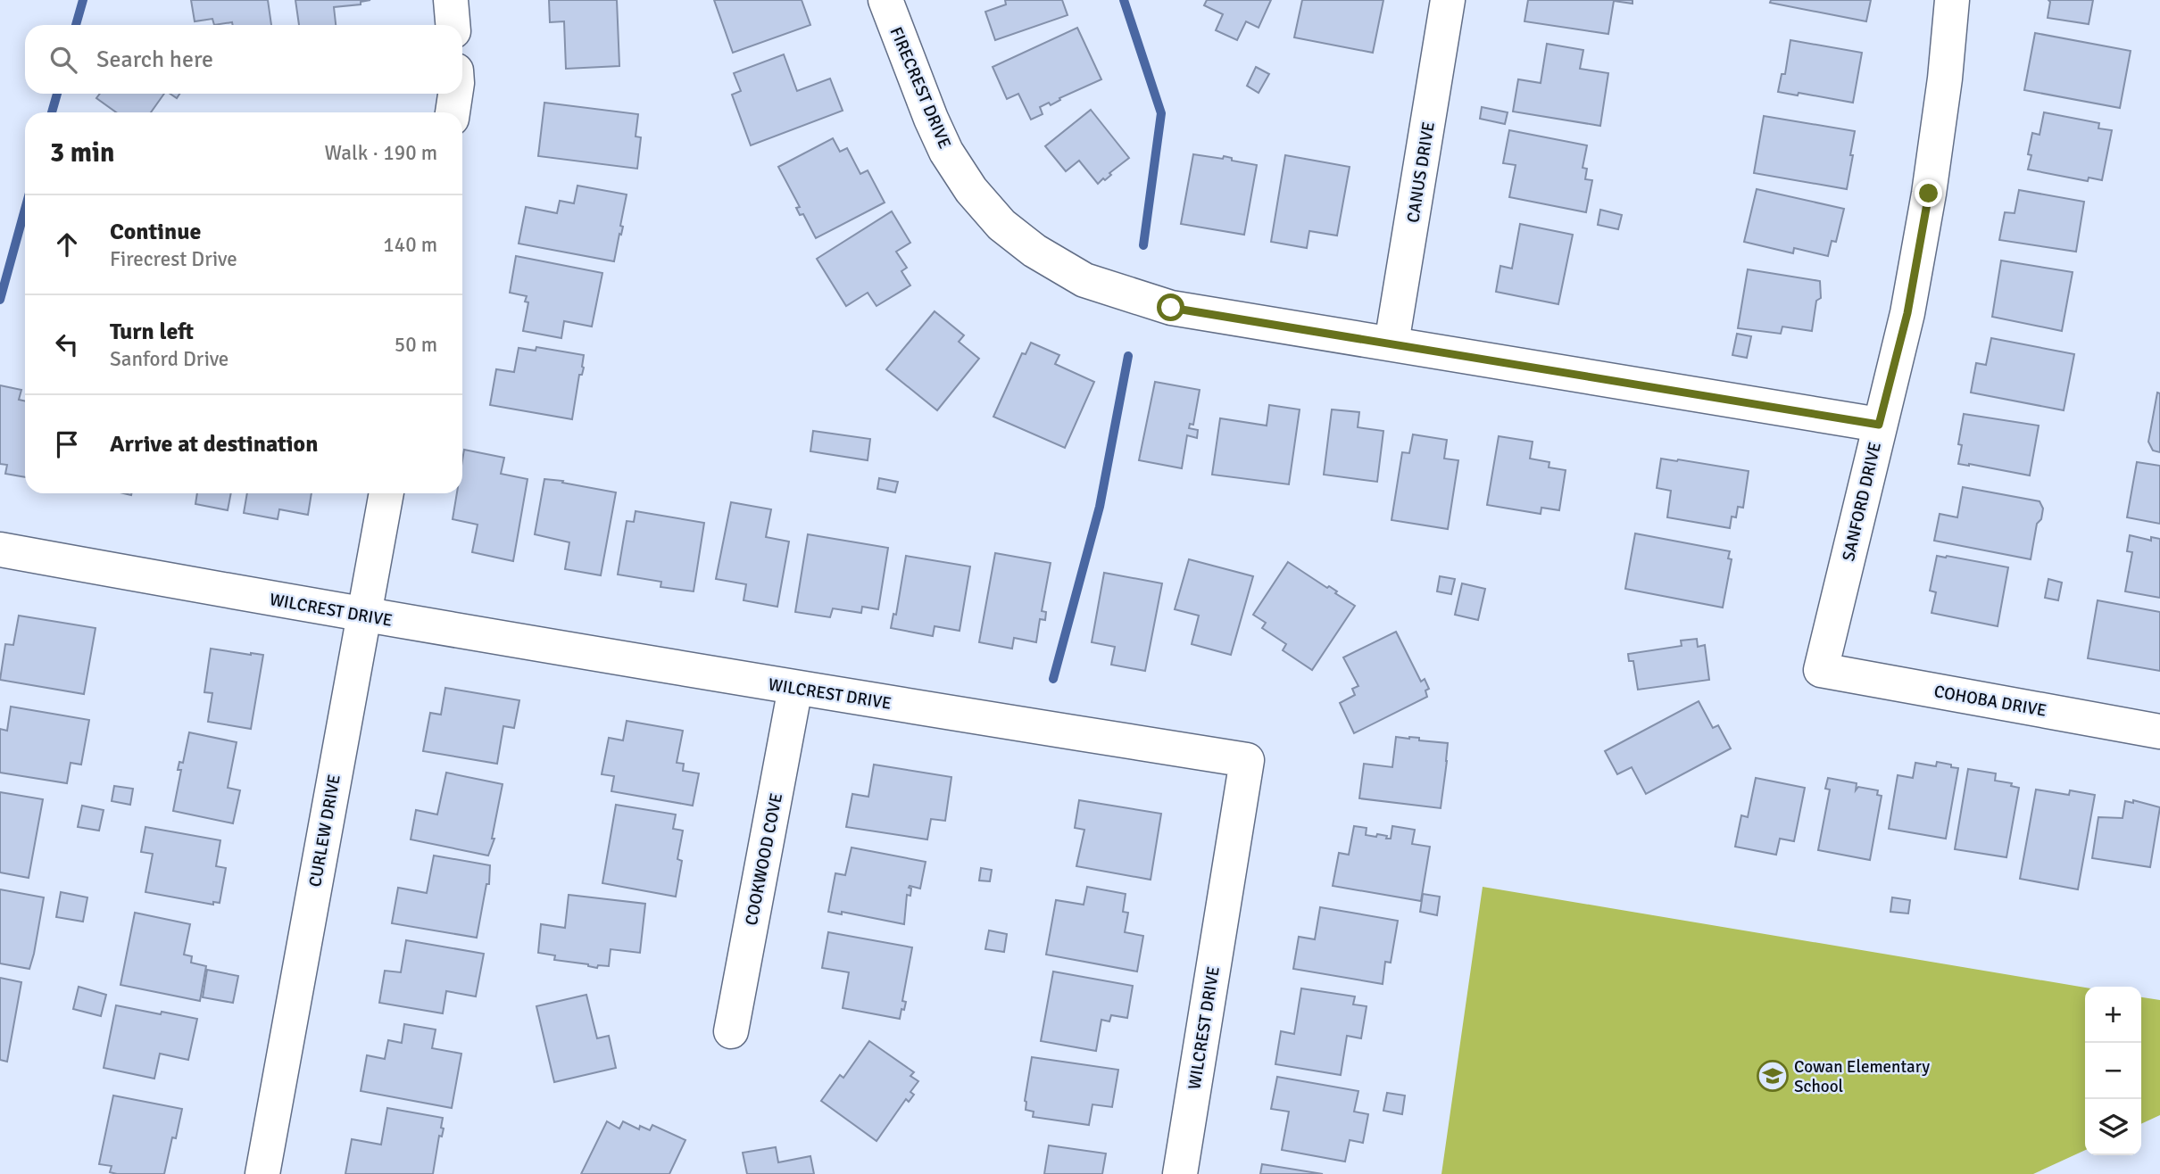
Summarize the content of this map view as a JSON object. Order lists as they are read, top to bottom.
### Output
{
  "streets": {
    "street": [
      "FIRECREST DRIVE",
      "CANUS DRIVE",
      "SANFORD DRIVE",
      "WILCREST DRIVE",
      "COHOBA DRIVE",
      "CURLEW DRIVE",
      "COOKWOOD COVE"
    ]
  },
  "crossings": [
    ["FIRECREST DRIVE", "CANUS DRIVE"],
    ["FIRECREST DRIVE", "SANFORD DRIVE"],
    ["SANFORD DRIVE", "COHOBA DRIVE"],
    ["WILCREST DRIVE", "CURLEW DRIVE"],
    ["WILCREST DRIVE", "COOKWOOD COVE"]
  ],
  "places": {
    "school or university": ["Cowan Elementary School"]
  },
  "page": {
    "search": "Search here",
    "heading": ["3 min", "Walk · 190 m"],
    "list": [
      ["Continue", "Firecrest Drive", "140 m"],
      ["Turn left", "Sanford Drive", "50 m"],
      "Arrive at destination"
    ],
    "map_buttons": ["+", "−"]
  }
}
